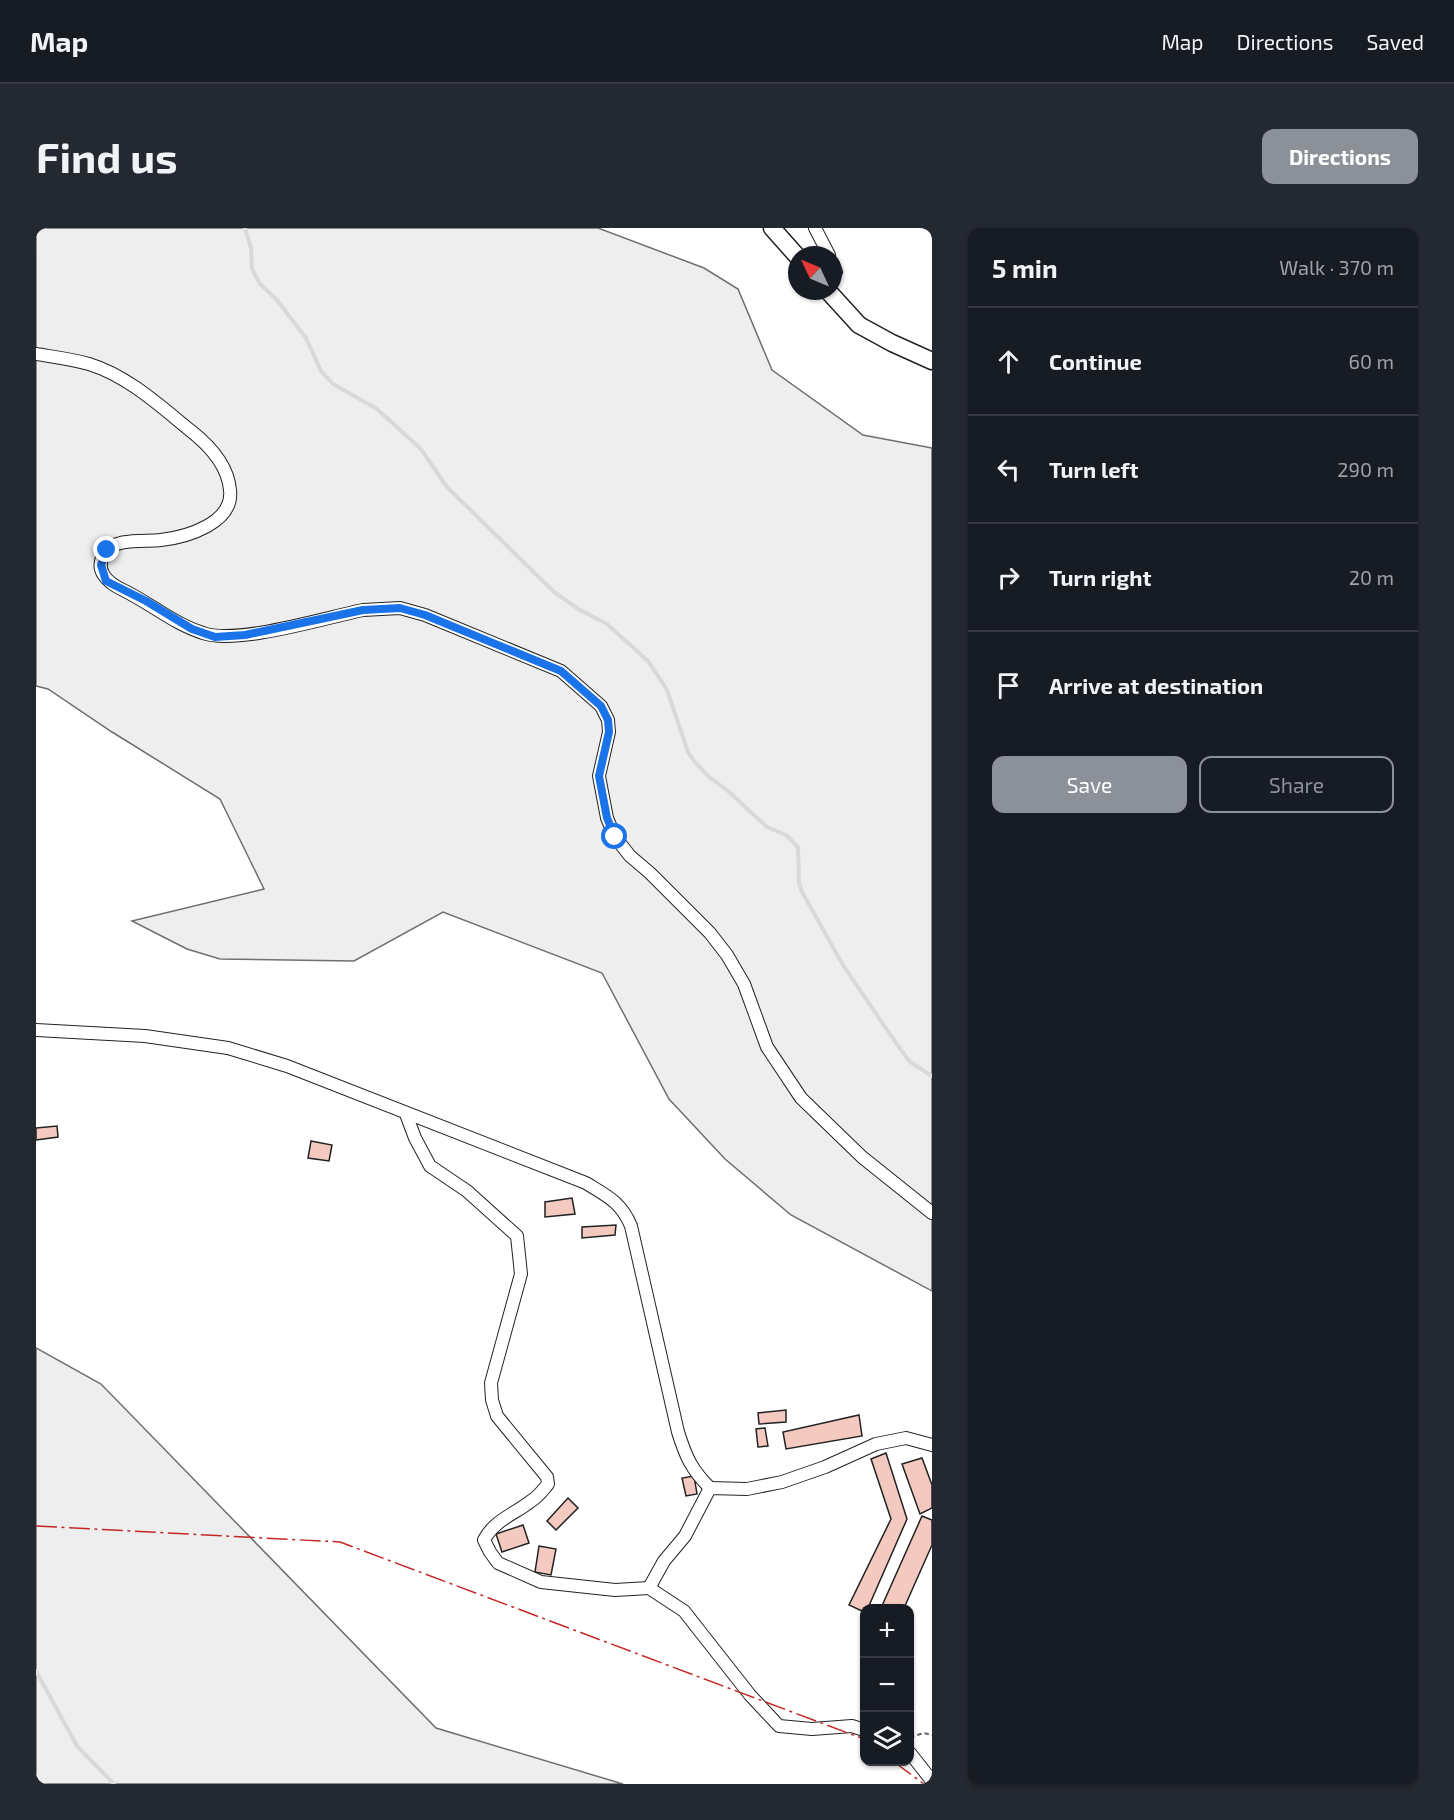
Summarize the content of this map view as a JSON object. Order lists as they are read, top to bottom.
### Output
{
  "north": "top left",
  "page": {
    "header": "Map",
    "nav": ["Map", "Directions", "Saved"],
    "buttons": [
      "Directions",
      ["Save", "Share"]
    ],
    "title": "Find us",
    "heading": ["5 min", "Walk · 370 m"],
    "list": [
      ["Continue", "60 m"],
      ["Turn left", "290 m"],
      ["Turn right", "20 m"],
      "Arrive at destination"
    ],
    "map_buttons": ["+", "−"]
  }
}
